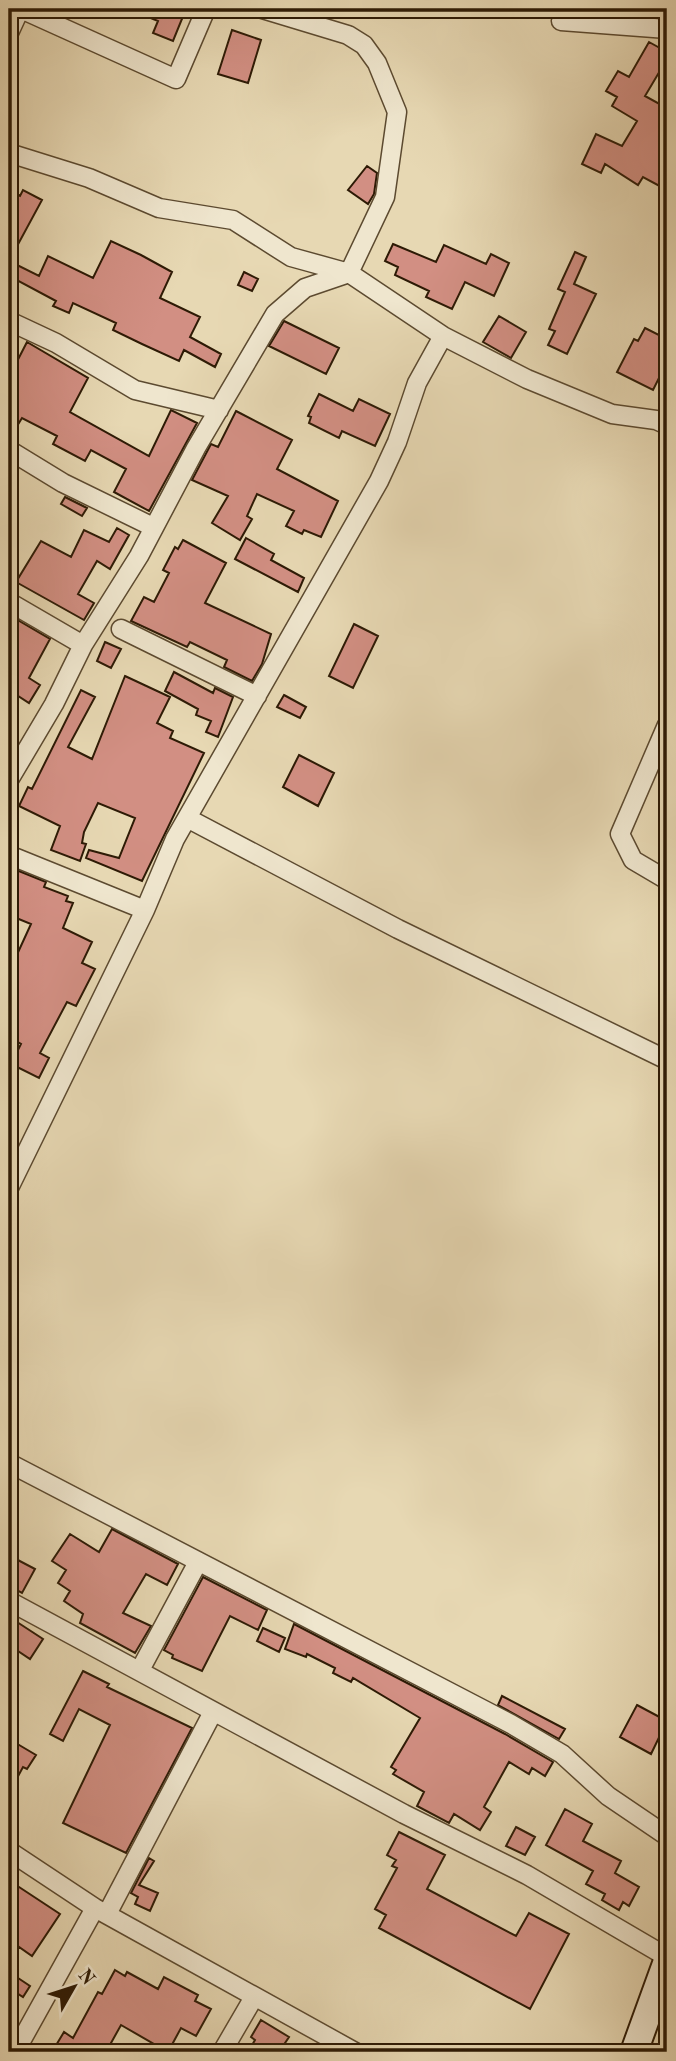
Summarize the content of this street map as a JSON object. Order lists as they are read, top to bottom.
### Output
{
  "north": "top right"
}
